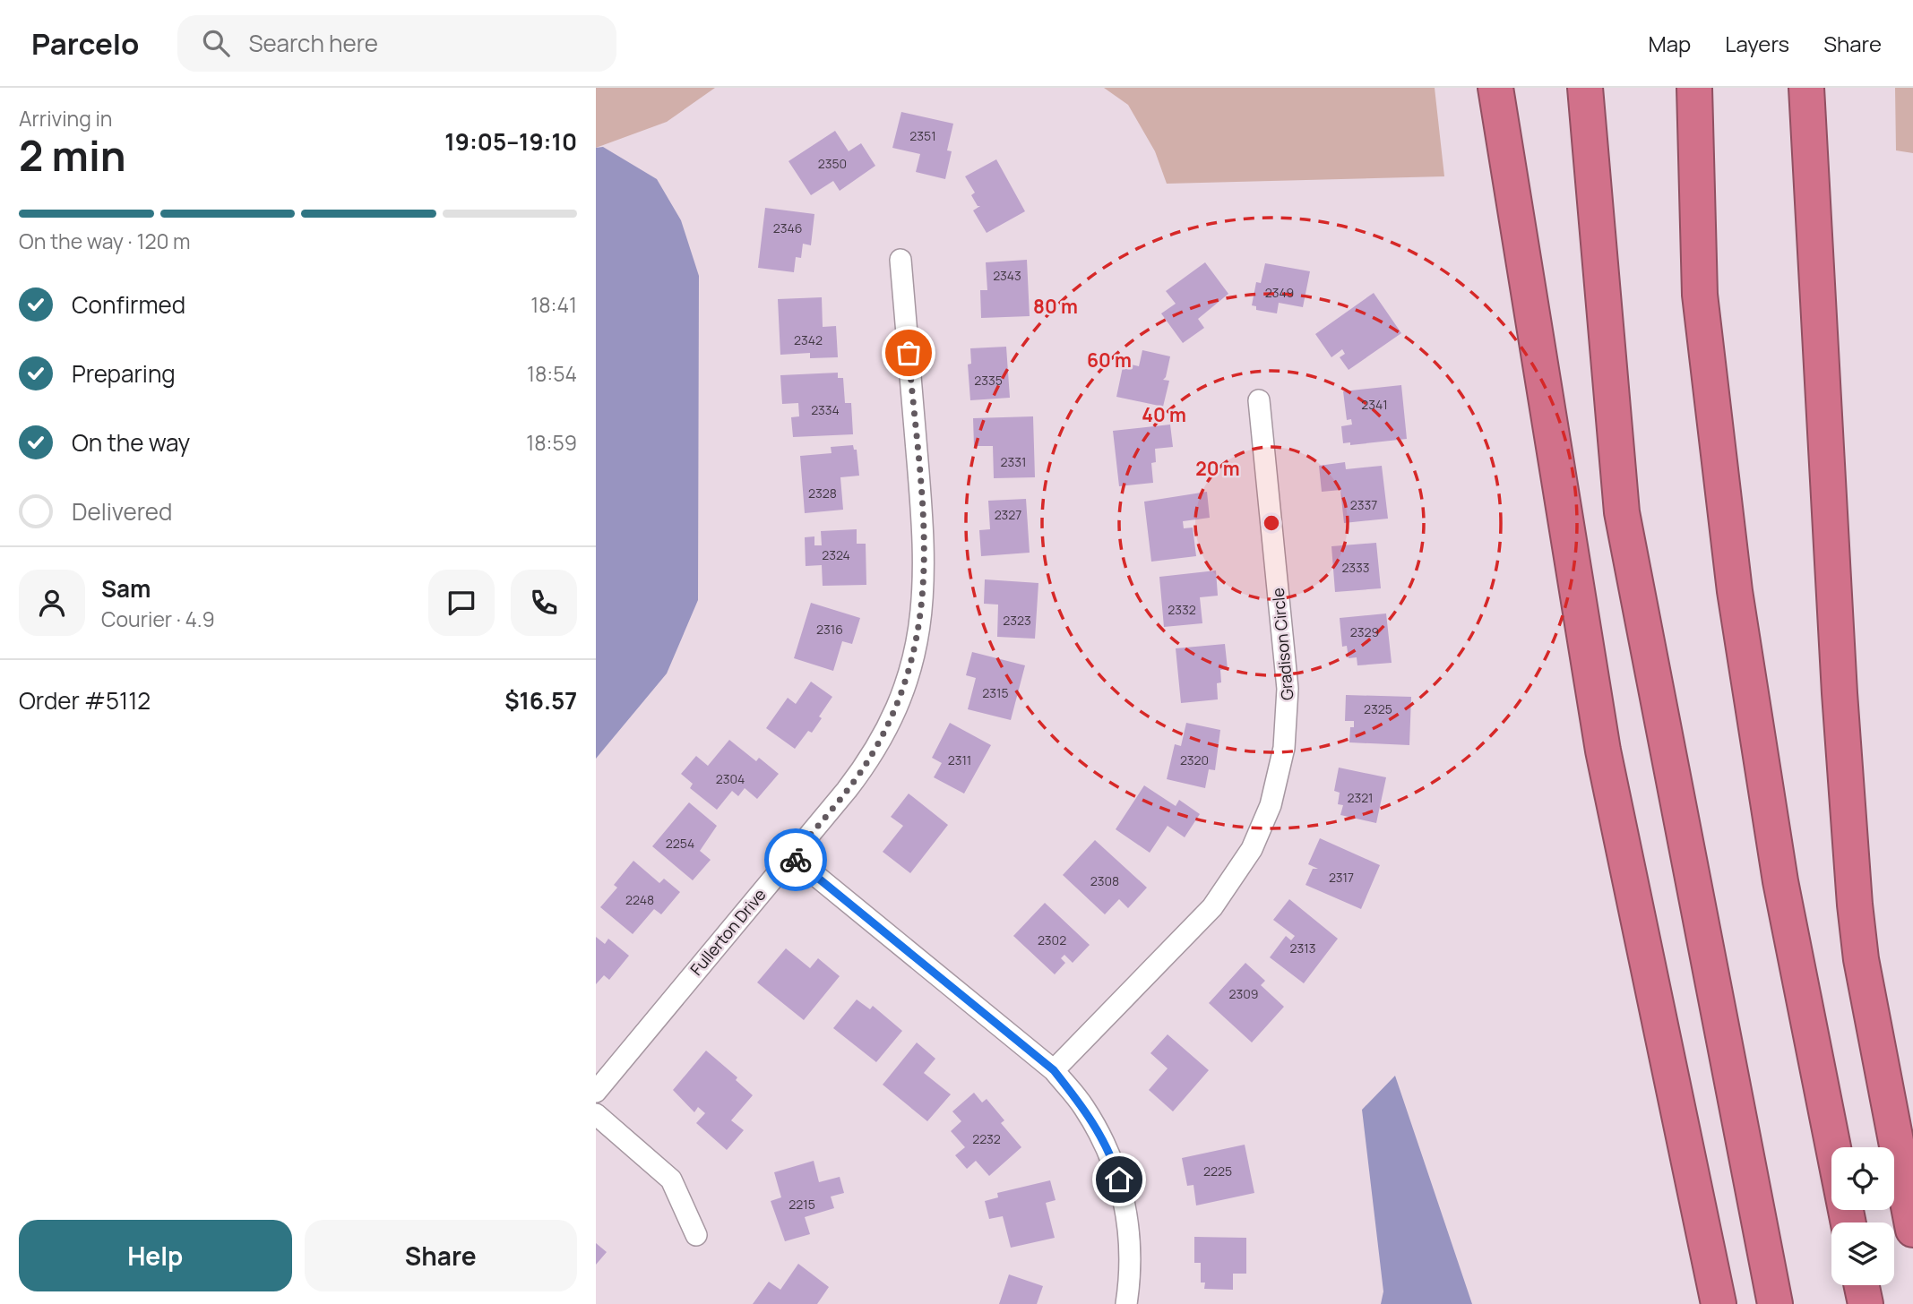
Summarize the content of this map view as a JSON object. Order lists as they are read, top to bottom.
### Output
{
  "streets": {
    "street": ["Gradison Circle", "Fullerton Drive"]
  },
  "house_numbers": [
    "2351",
    "2350",
    "2346",
    "2343",
    "2349",
    "2342",
    "2335",
    "2341",
    "2334",
    "2331",
    "2328",
    "2337",
    "2327",
    "2324",
    "2333",
    "2332",
    "2323",
    "2316",
    "2329",
    "2315",
    "2325",
    "2311",
    "2320",
    "2304",
    "2321",
    "2254",
    "2317",
    "2308",
    "2248",
    "2302",
    "2313",
    "2309",
    "2232",
    "2225",
    "2215"
  ],
  "page": {
    "header": "Parcelo",
    "search": "Search here",
    "nav": ["Map", "Layers", "Share"],
    "heading": ["2 min", "Arriving in", "19:05–19:10"],
    "panel": [
      "Sam",
      "Courier · 4.9",
      "Order #5112",
      "$16.57"
    ],
    "bar": "On the way · 120 m",
    "list": [
      ["Confirmed", "18:41"],
      ["Preparing", "18:54"],
      ["On the way", "18:59"],
      "Delivered"
    ],
    "buttons": ["Help", "Share"]
  },
  "rings": [
    "80 m",
    "60 m",
    "40 m",
    "20 m"
  ]
}
